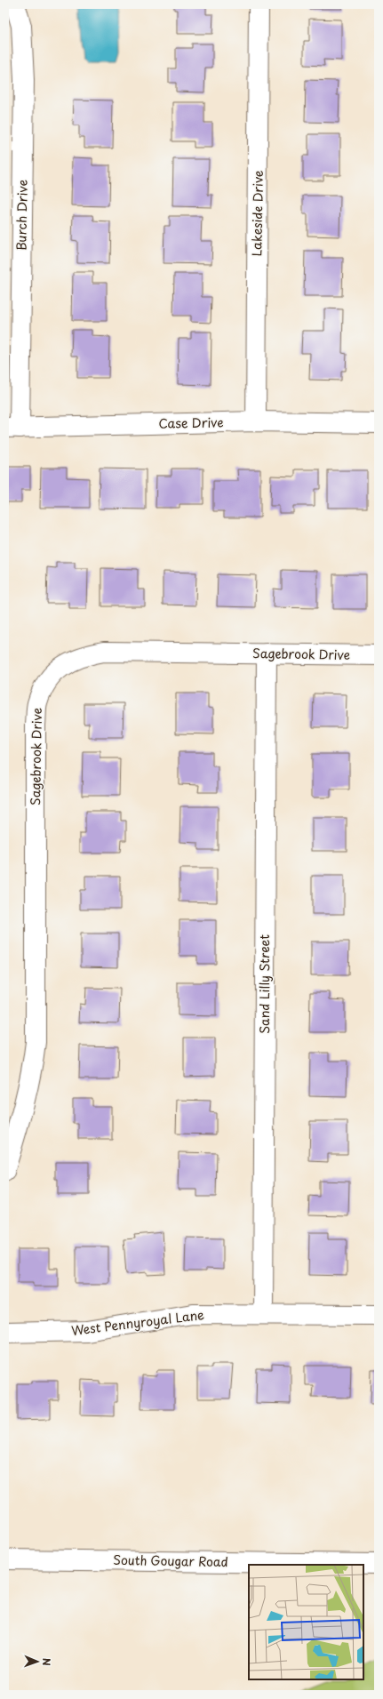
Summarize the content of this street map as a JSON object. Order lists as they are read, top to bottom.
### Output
{
  "streets": {
    "street": [
      "Lakeside Drive",
      "Burch Drive",
      "Case Drive",
      "Sagebrook Drive",
      "Sand Lilly Street",
      "West Pennyroyal Lane",
      "South Gougar Road"
    ]
  },
  "crossings": [
    ["Lakeside Drive", "Case Drive"],
    ["Burch Drive", "Case Drive"],
    ["Sagebrook Drive", "Sand Lilly Street"],
    ["Sand Lilly Street", "West Pennyroyal Lane"]
  ],
  "north": "right"
}
